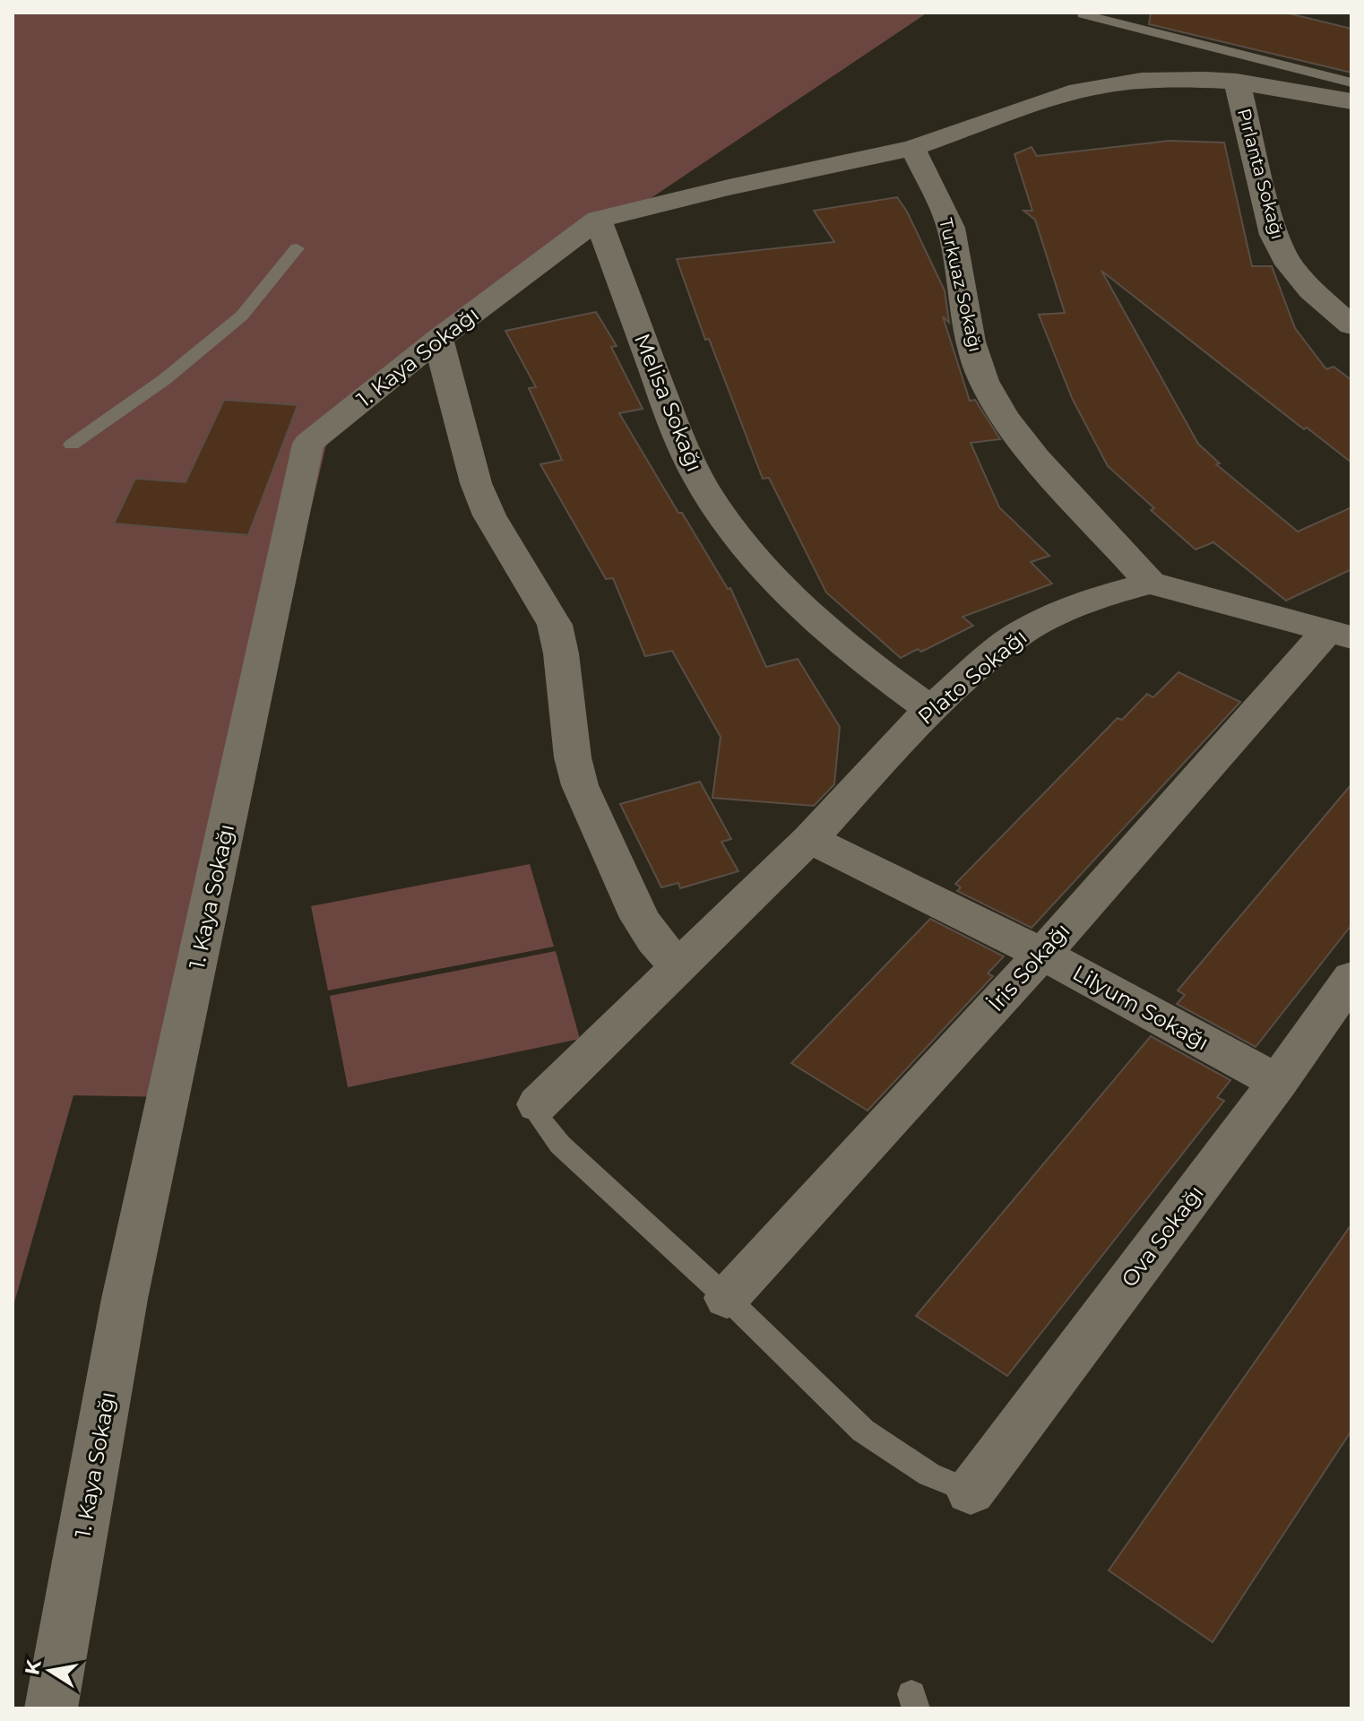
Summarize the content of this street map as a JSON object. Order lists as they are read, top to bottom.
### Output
{
  "streets": {
    "street": [
      "Pırlanta Sokağı",
      "Turkuaz Sokağı",
      "1. Kaya Sokağı",
      "Melisa Sokağı",
      "Plato Sokağı",
      "İris Sokağı",
      "Lilyum Sokağı",
      "Ova Sokağı"
    ]
  },
  "crossings": [
    ["Turkuaz Sokağı", "Plato Sokağı"],
    ["1. Kaya Sokağı", "Melisa Sokağı"],
    ["Melisa Sokağı", "Plato Sokağı"],
    ["Plato Sokağı", "Lilyum Sokağı"],
    ["İris Sokağı", "Lilyum Sokağı"],
    ["Lilyum Sokağı", "Ova Sokağı"]
  ],
  "north": "left"
}
